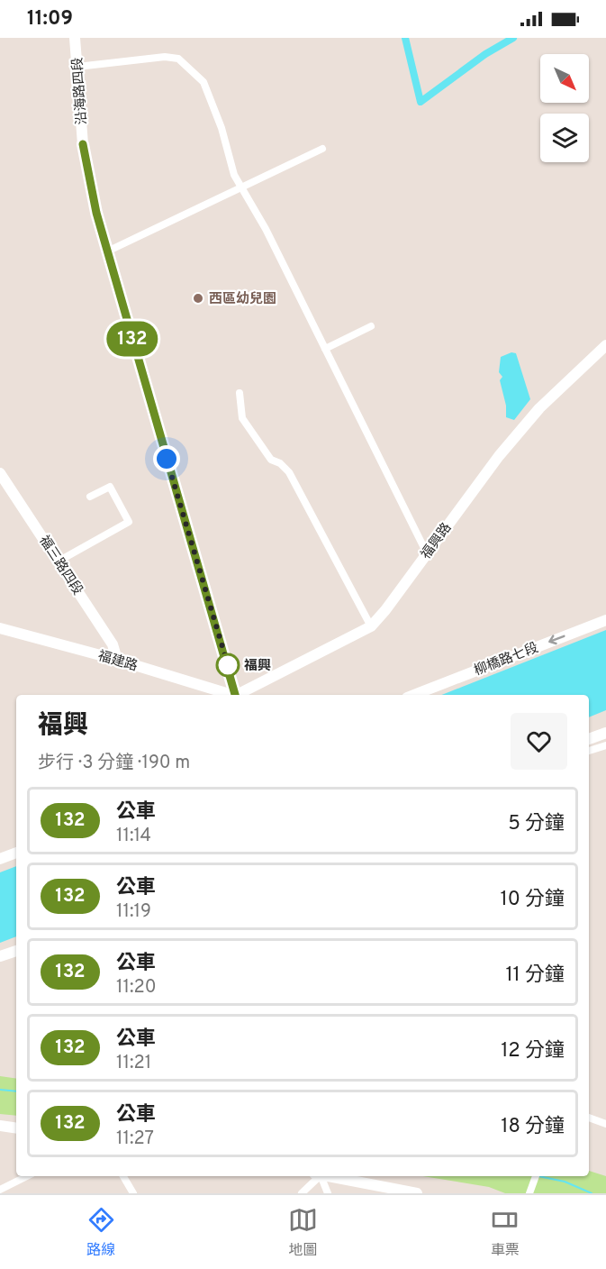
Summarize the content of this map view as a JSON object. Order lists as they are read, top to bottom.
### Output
{
  "streets": {
    "street": [
      "沿海路四段",
      "福興路",
      "福三路四段",
      "柳橋路七段",
      "福建路"
    ]
  },
  "crossings": [
    ["福三路四段", "福建路"]
  ],
  "one_way": ["柳橋路七段"],
  "places": ["西區幼兒園", "福興"],
  "lines": ["bus line 132"],
  "north": "bottom right",
  "page": {
    "status": "11:09",
    "on_map": "132",
    "heading": ["福興", "步行 · 3 分鐘 · 190 m"],
    "list": [
      {
        "mark": "132",
        "name": "公車",
        "note": "11:14",
        "value": "5 分鐘"
      },
      {
        "mark": "132",
        "name": "公車",
        "note": "11:19",
        "value": "10 分鐘"
      },
      {
        "mark": "132",
        "name": "公車",
        "note": "11:20",
        "value": "11 分鐘"
      },
      {
        "mark": "132",
        "name": "公車",
        "note": "11:21",
        "value": "12 分鐘"
      },
      {
        "mark": "132",
        "name": "公車",
        "note": "11:27",
        "value": "18 分鐘"
      }
    ],
    "tabs": ["路線", "地圖", "車票"]
  }
}
